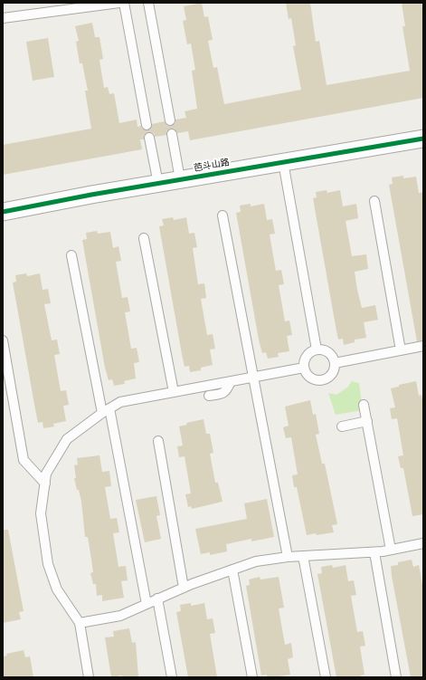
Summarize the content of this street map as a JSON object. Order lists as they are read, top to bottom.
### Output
{
  "streets": {
    "street": ["芭斗山路"]
  }
}
